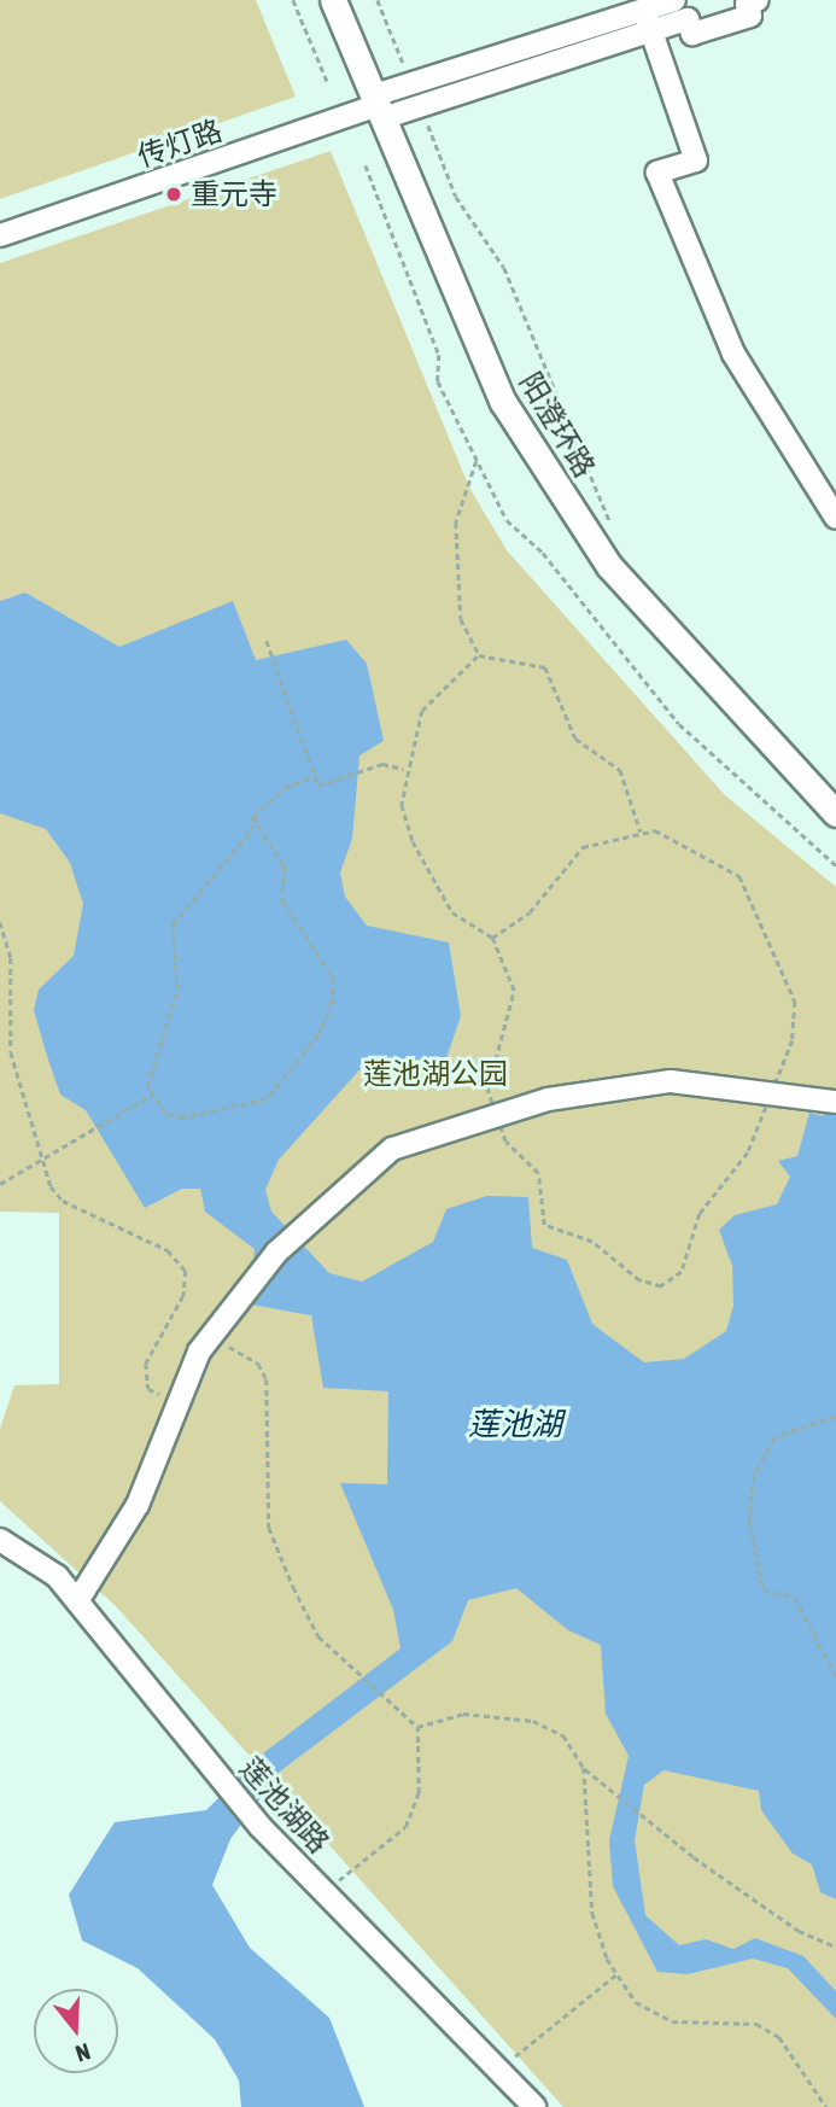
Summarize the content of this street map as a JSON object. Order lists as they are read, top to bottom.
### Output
{
  "streets": {
    "main road": ["阳澄环路"],
    "street": ["传灯路", "莲池湖路"]
  },
  "crossings": [
    ["传灯路", "阳澄环路"]
  ],
  "water": ["莲池湖"],
  "parks": ["莲池湖公园"],
  "places": ["重元寺"],
  "north": "bottom"
}
